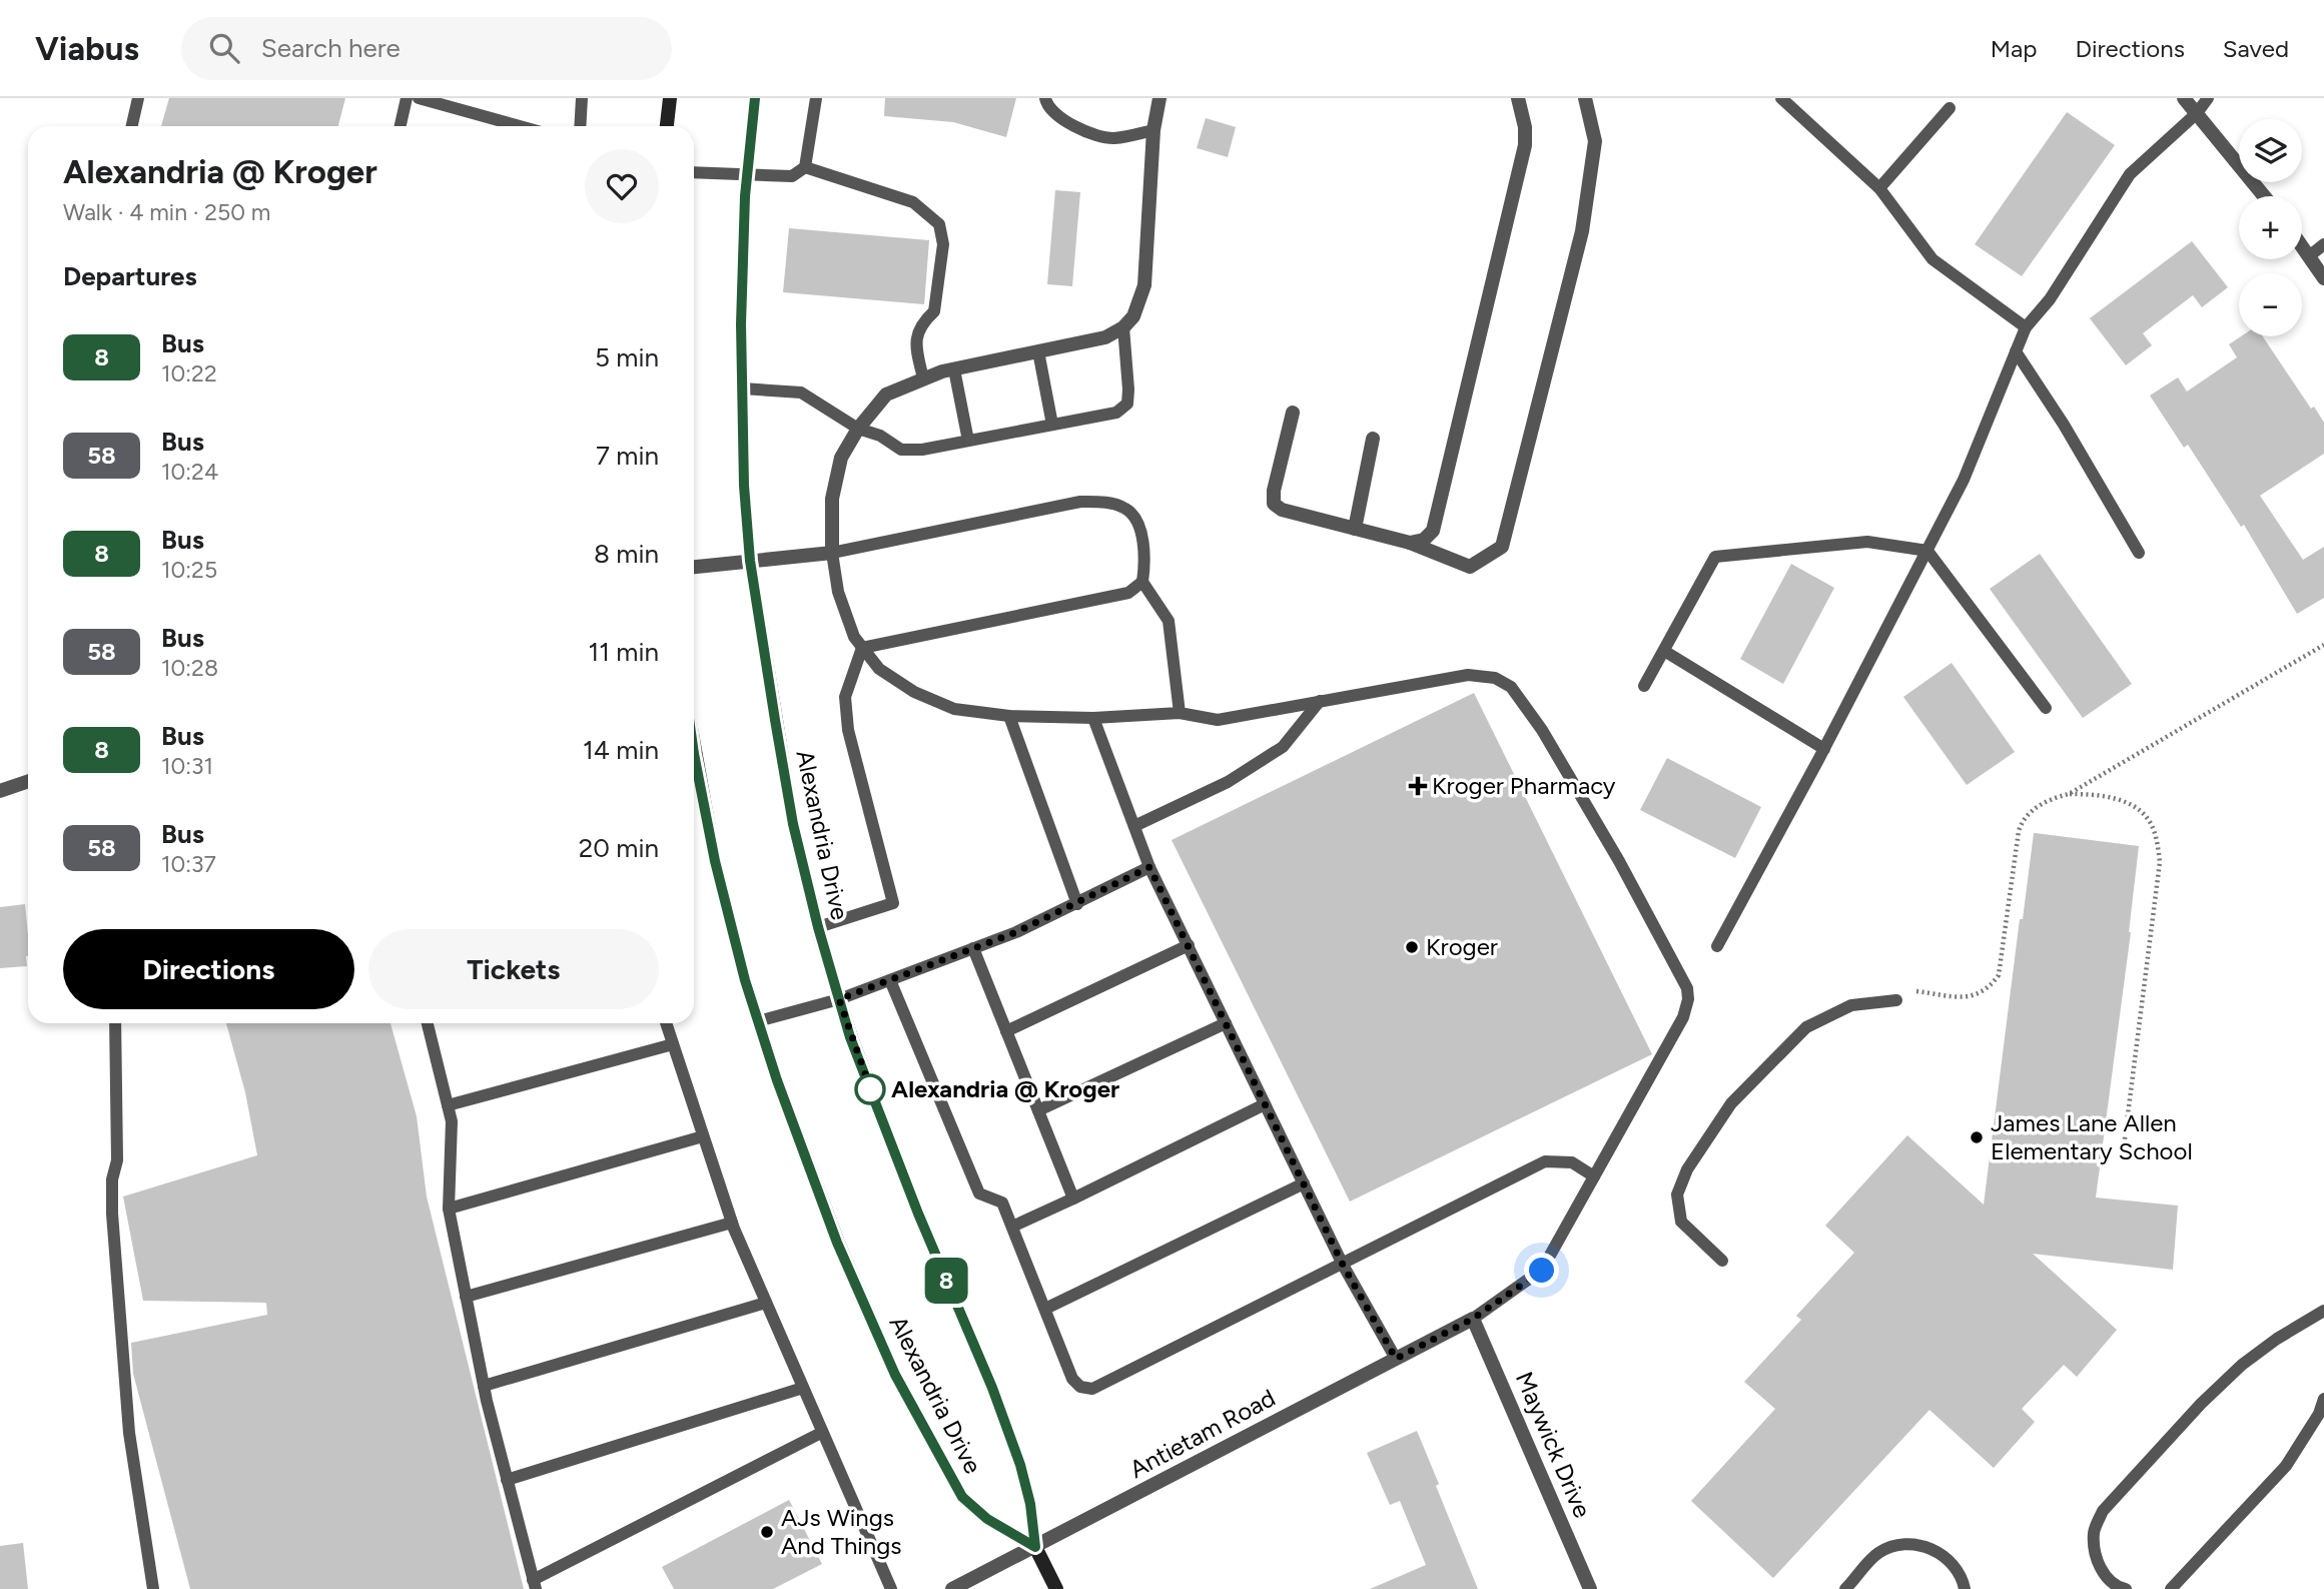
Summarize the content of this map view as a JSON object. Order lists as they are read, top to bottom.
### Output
{
  "streets": {
    "main road": ["Alexandria Drive"],
    "street": ["Antietam Road", "Maywick Drive"]
  },
  "crossings": [
    ["Alexandria Drive", "Antietam Road"],
    ["Antietam Road", "Maywick Drive"]
  ],
  "places": {
    "health": ["Kroger Pharmacy"],
    "other": [
      "Kroger",
      "Alexandria @ Kroger",
      "James Lane Allen Elementary School",
      "AJs Wings And Things"
    ]
  },
  "lines": ["bus line 8"],
  "page": {
    "header": "Viabus",
    "search": "Search here",
    "nav": ["Map", "Directions", "Saved"],
    "on_map": "8",
    "map_buttons": ["+", "−"],
    "heading": [
      ["Alexandria @ Kroger", "Walk · 4 min · 250 m"],
      "Departures"
    ],
    "list": [
      {
        "mark": "8",
        "name": "Bus",
        "note": "10:22",
        "value": "5 min"
      },
      {
        "mark": "58",
        "name": "Bus",
        "note": "10:24",
        "value": "7 min"
      },
      {
        "mark": "8",
        "name": "Bus",
        "note": "10:25",
        "value": "8 min"
      },
      {
        "mark": "58",
        "name": "Bus",
        "note": "10:28",
        "value": "11 min"
      },
      {
        "mark": "8",
        "name": "Bus",
        "note": "10:31",
        "value": "14 min"
      },
      {
        "mark": "58",
        "name": "Bus",
        "note": "10:37",
        "value": "20 min"
      }
    ],
    "buttons": ["Directions", "Tickets"]
  }
}
